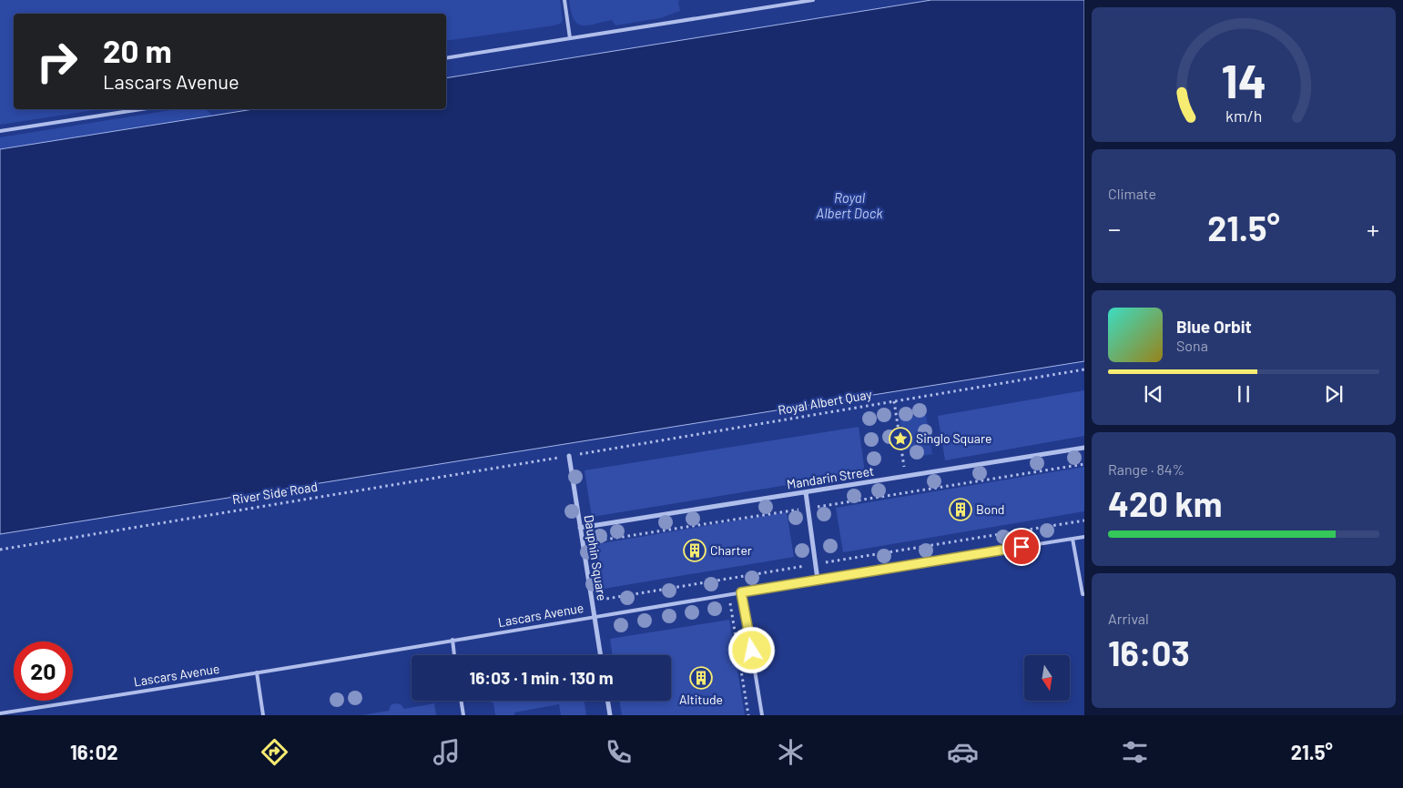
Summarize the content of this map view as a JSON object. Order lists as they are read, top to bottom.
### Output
{
  "streets": {
    "street": ["Mandarin Street", "Dauphin Square"],
    "lane": ["Lascars Avenue"],
    "path": ["Royal Albert Quay", "River Side Road"]
  },
  "crossings": [
    ["Royal Albert Quay", "Dauphin Square"],
    ["Mandarin Street", "Dauphin Square"],
    ["Dauphin Square", "Lascars Avenue"]
  ],
  "water": ["Royal Albert Dock"],
  "places": {
    "place": ["Singlo Square"],
    "building": ["Bond", "Charter", "Altitude"]
  },
  "north": "bottom",
  "page": {
    "turn": ["20 m", "Lascars Avenue"],
    "tile": [
      "Climate",
      ["Range · 84%", "420 km"],
      ["Arrival", "16:03"]
    ],
    "heat": ["−", "21.5°", "+"],
    "song": ["Blue Orbit", "Sona"],
    "limit": "20",
    "trip": "16:03 · 1 min · 130 m",
    "tabs": ["16:02", "21.5°"],
    "gauge": ["14", "km/h"]
  }
}
